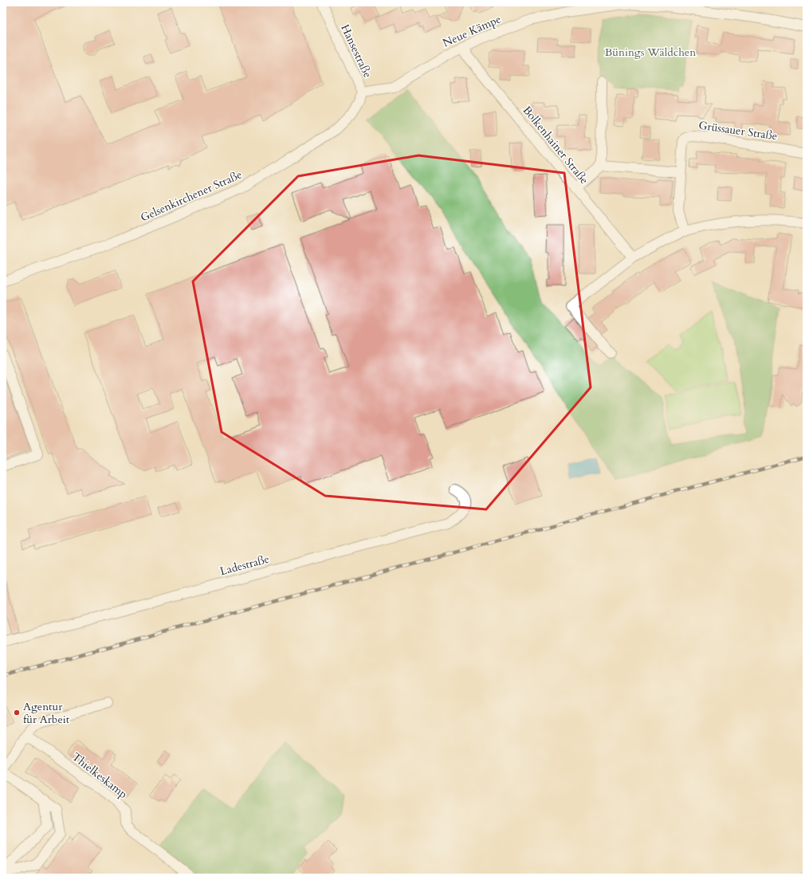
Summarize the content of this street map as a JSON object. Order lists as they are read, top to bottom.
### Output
{
  "streets": {
    "street": [
      "Neue Kämpe",
      "Hansestraße",
      "Grüssauer Straße",
      "Bolkenhainer Straße",
      "Gelsenkirchener Straße",
      "Ladestraße",
      "Thielkeskamp"
    ]
  },
  "crossings": [
    ["Neue Kämpe", "Hansestraße"],
    ["Neue Kämpe", "Bolkenhainer Straße"],
    ["Neue Kämpe", "Gelsenkirchener Straße"],
    ["Hansestraße", "Gelsenkirchener Straße"]
  ],
  "parks": ["Bünings Wäldchen"],
  "places": ["Agentur für Arbeit"]
}
